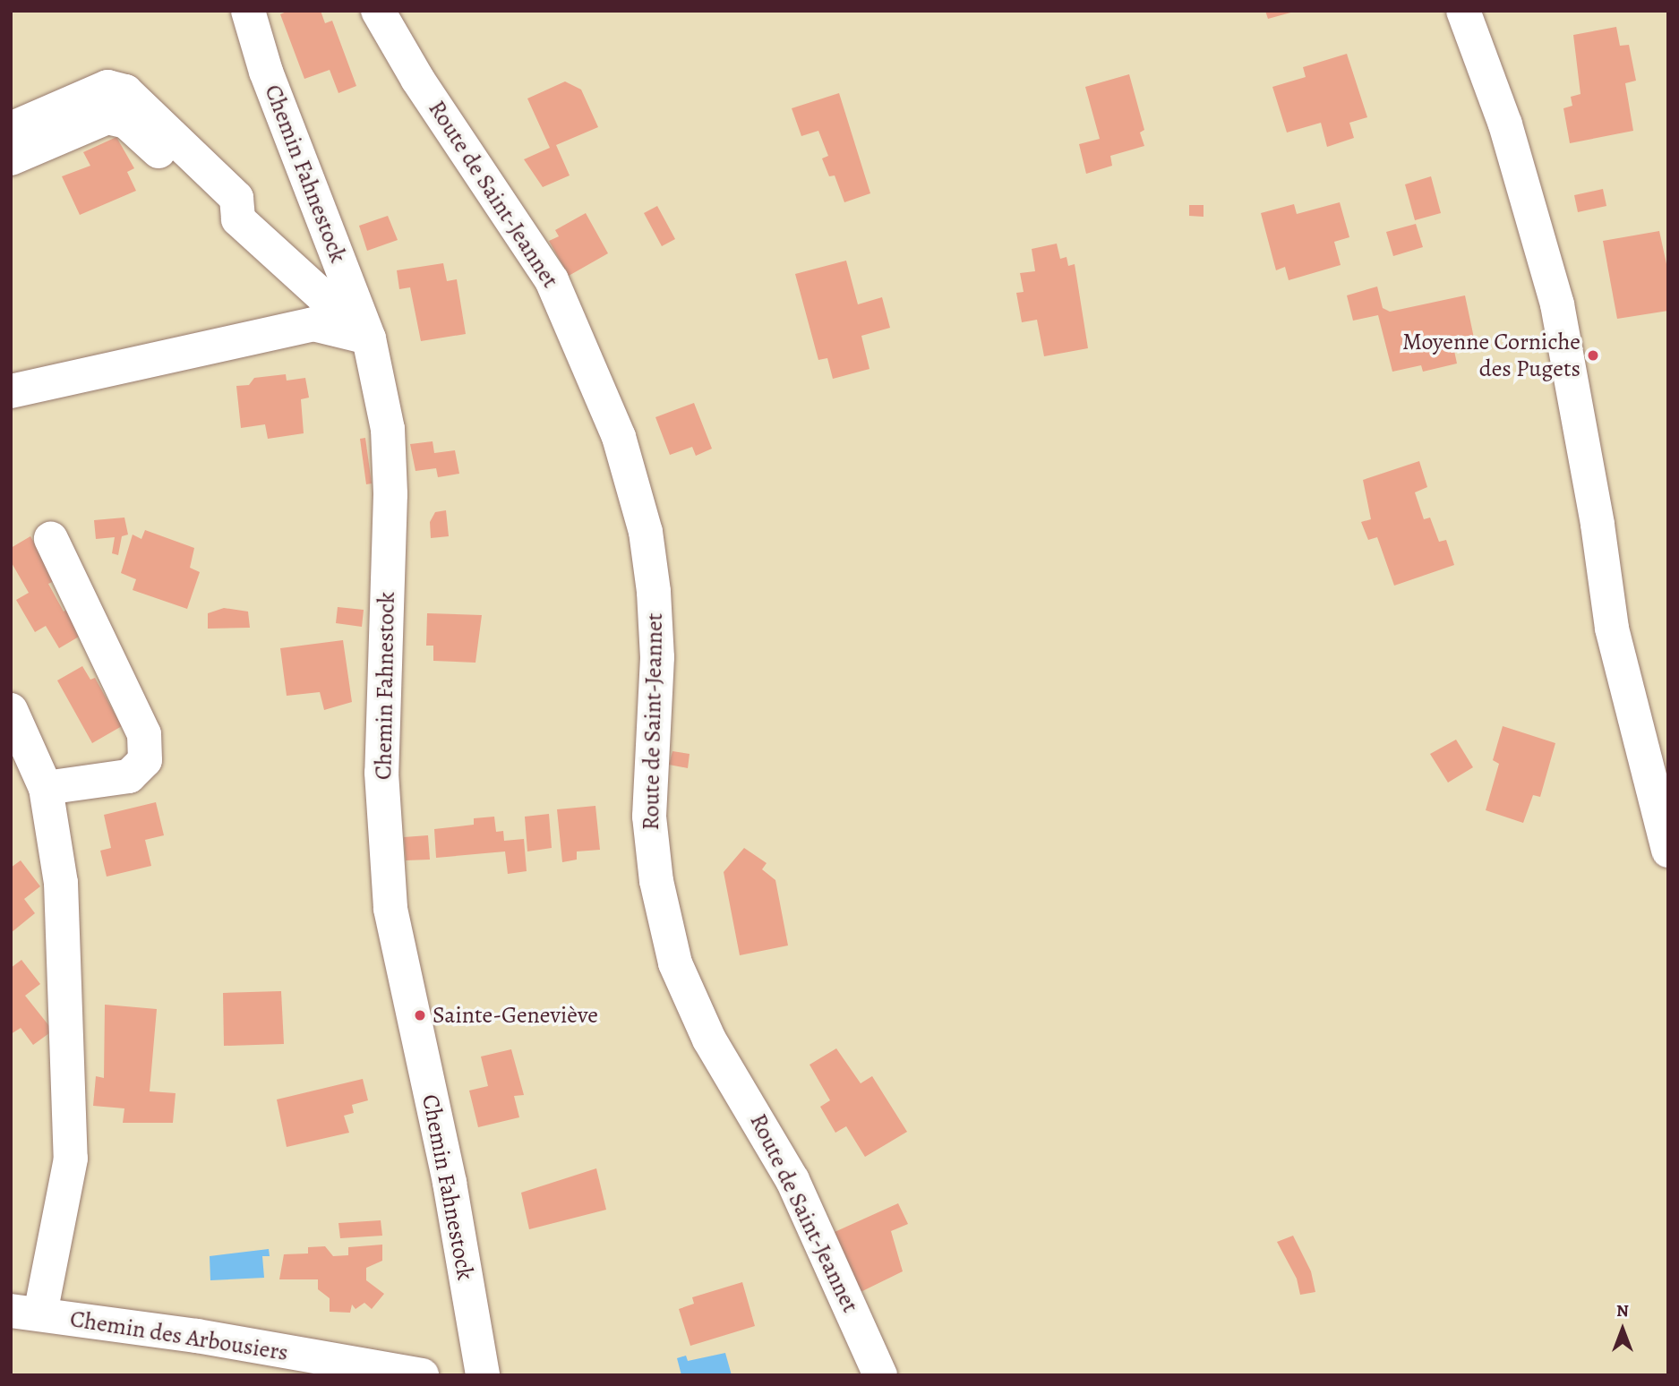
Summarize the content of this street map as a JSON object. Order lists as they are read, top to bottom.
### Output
{
  "streets": {
    "street": ["Chemin Fahnestock", "Route de Saint-Jeannet", "Chemin des Arbousiers"]
  },
  "places": ["Moyenne Corniche des Pugets", "Sainte-Geneviève"],
  "north": "top"
}
